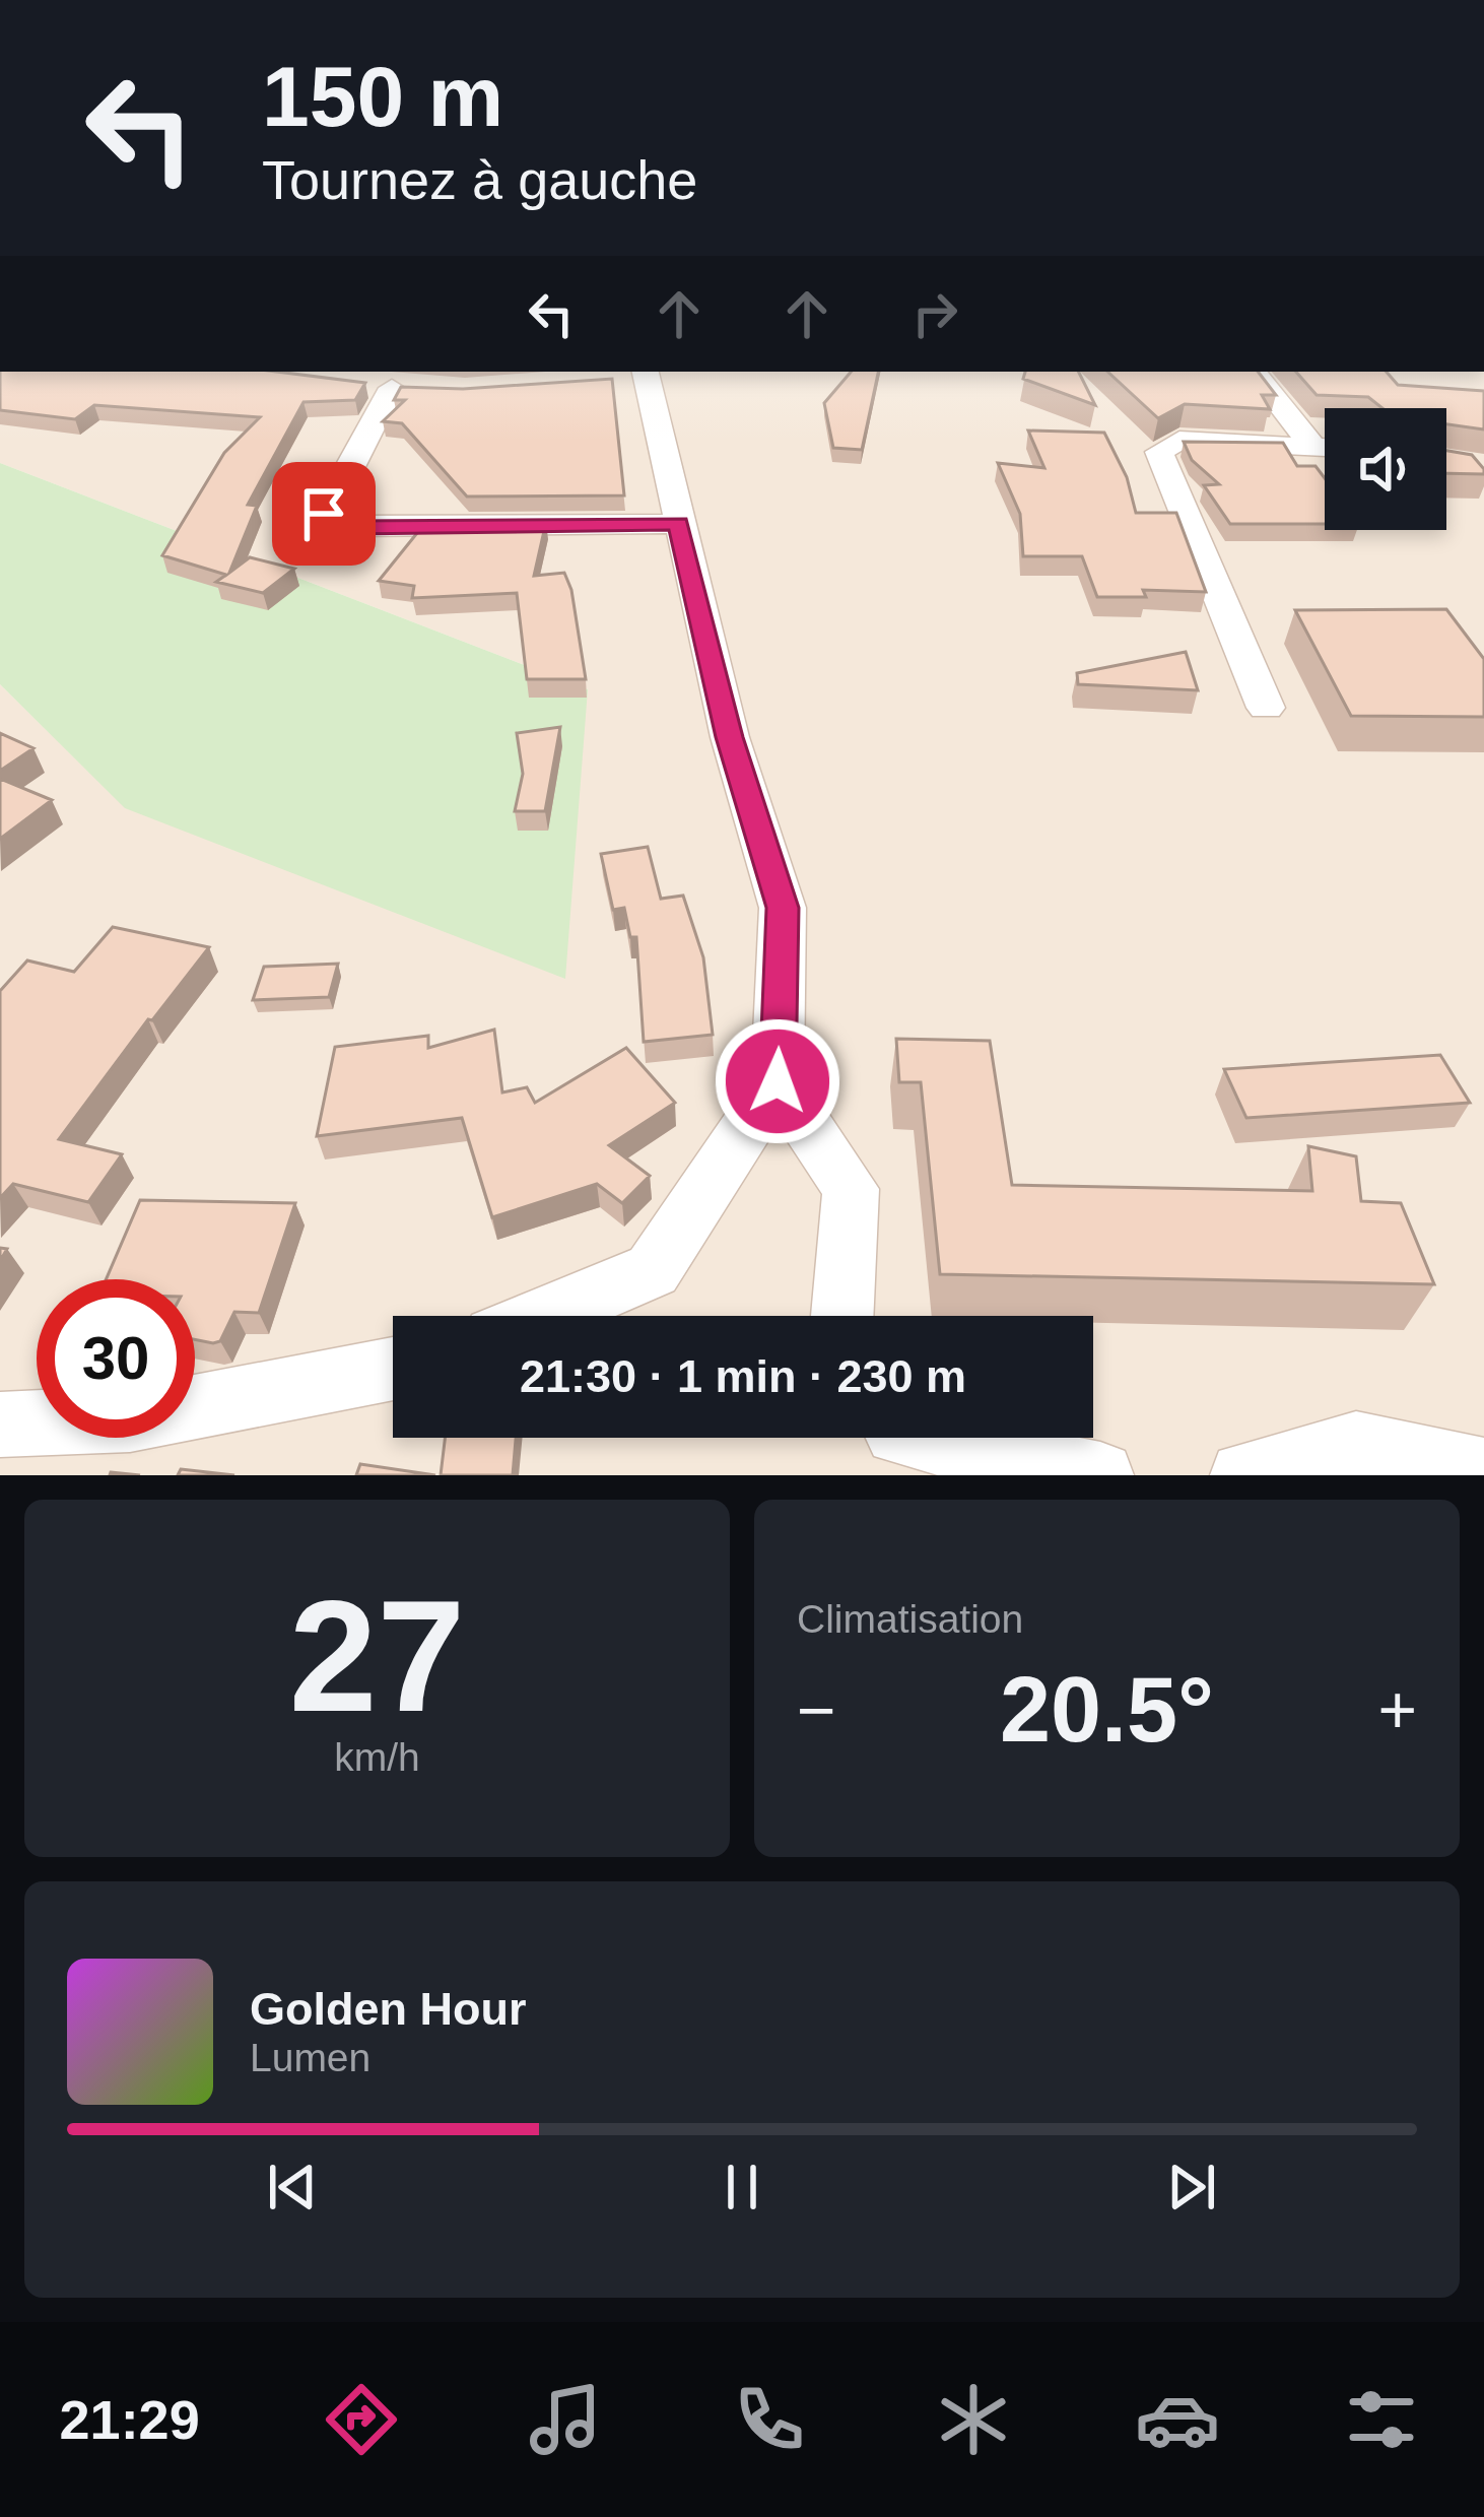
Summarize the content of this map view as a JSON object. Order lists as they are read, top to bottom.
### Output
{
  "page": {
    "turn": ["150 m", "Tournez à gauche"],
    "limit": "30",
    "trip": "21:30 · 1 min · 230 m",
    "tile": [
      ["27", "km/h"],
      "Climatisation"
    ],
    "heat": ["−", "20.5°", "+"],
    "song": ["Golden Hour", "Lumen"],
    "tabs": "21:29"
  }
}
